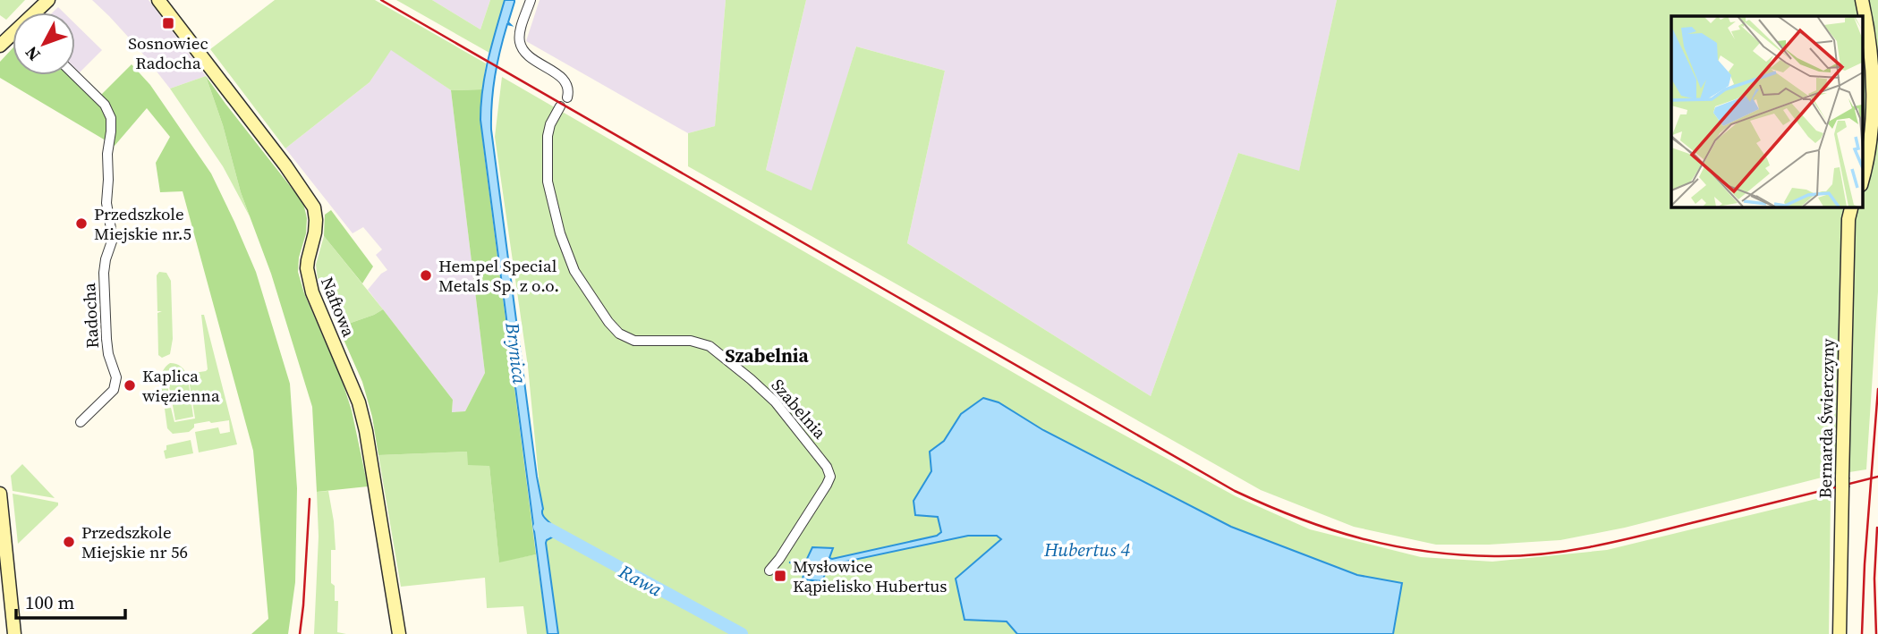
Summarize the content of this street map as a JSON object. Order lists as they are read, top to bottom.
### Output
{
  "streets": {
    "street": [
      "Naftowa",
      "Radocha",
      "Szabelnia",
      "Bernarda Świerczyny"
    ]
  },
  "districts": ["Szabelnia"],
  "water": ["Brynica", "Hubertus 4", "Rawa"],
  "places": {
    "transit": ["Sosnowiec Radocha", "Mysłowice Kąpielisko Hubertus"],
    "other": [
      "Przedszkole Miejskie nr.5",
      "Hempel Special Metals Sp. z o.o.",
      "Kaplica więzienna",
      "Przedszkole Miejskie nr 56"
    ]
  },
  "scale_bar": "100 m",
  "north": "bottom left"
}
